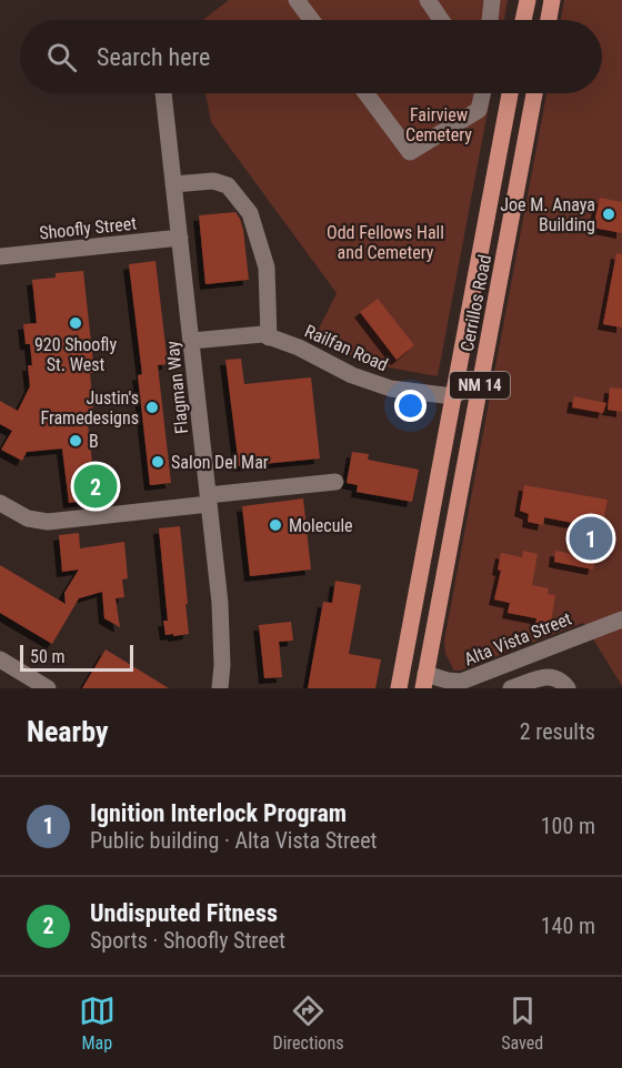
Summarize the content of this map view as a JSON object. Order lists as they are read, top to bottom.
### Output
{
  "streets": {
    "main road": ["Cerrillos Road", "NM 14"],
    "street": [
      "Shoofly Street",
      "Railfan Road",
      "Flagman Way",
      "Alta Vista Street"
    ]
  },
  "crossings": [
    ["Shoofly Street", "Flagman Way"],
    ["Cerrillos Road", "Railfan Road"],
    ["Cerrillos Road", "Alta Vista Street"],
    ["Railfan Road", "Flagman Way"]
  ],
  "parks": ["Fairview Cemetery", "Odd Fellows Hall and Cemetery"],
  "places": [
    "Joe M. Anaya Building",
    "920 Shoofly St. West",
    "Justin's Framedesigns",
    "B",
    "Salon Del Mar",
    "Molecule"
  ],
  "scale_bar": "50 m",
  "page": {
    "search": "Search here",
    "pins": ["2", "1"],
    "scale": "50 m",
    "heading": ["Nearby", "2 results"],
    "list": [
      {
        "mark": "1",
        "name": "Ignition Interlock Program",
        "note": "Public building · Alta Vista Street",
        "value": "100 m"
      },
      {
        "mark": "2",
        "name": "Undisputed Fitness",
        "note": "Sports · Shoofly Street",
        "value": "140 m"
      }
    ],
    "nav": ["Map", "Directions", "Saved"]
  }
}
